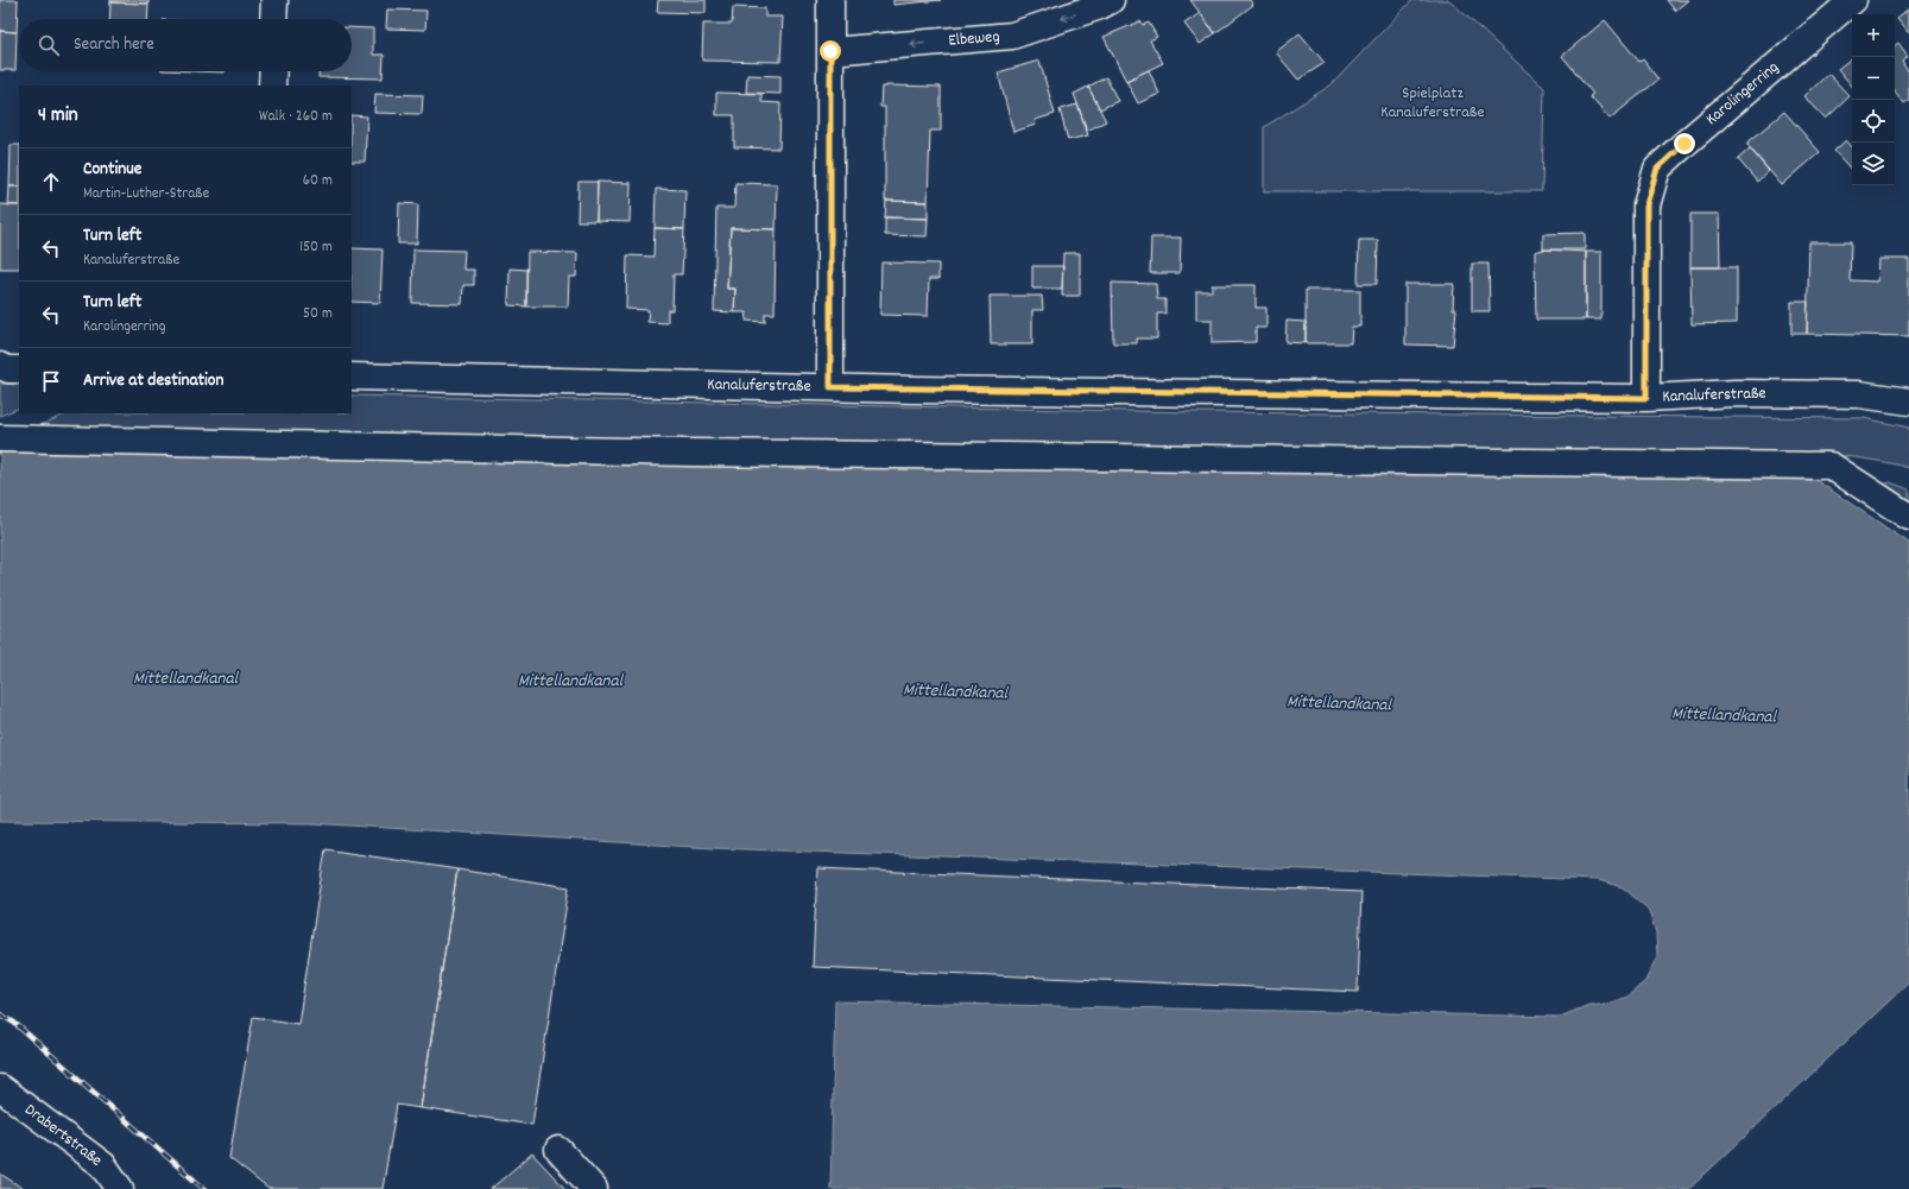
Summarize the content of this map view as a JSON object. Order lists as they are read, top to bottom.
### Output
{
  "streets": {
    "street": [
      "Elbeweg",
      "Karolingerring",
      "Kanaluferstraße",
      "Drabertstraße"
    ]
  },
  "crossings": [
    ["Karolingerring", "Kanaluferstraße"]
  ],
  "one_way": ["Elbeweg"],
  "water": ["Mittellandkanal"],
  "parks": ["Spielplatz Kanaluferstraße"],
  "page": {
    "map_buttons": ["+", "−"],
    "search": "Search here",
    "heading": ["4 min", "Walk · 260 m"],
    "list": [
      ["Continue", "Martin-Luther-Straße", "60 m"],
      ["Turn left", "Kanaluferstraße", "150 m"],
      ["Turn left", "Karolingerring", "50 m"],
      "Arrive at destination"
    ]
  }
}
